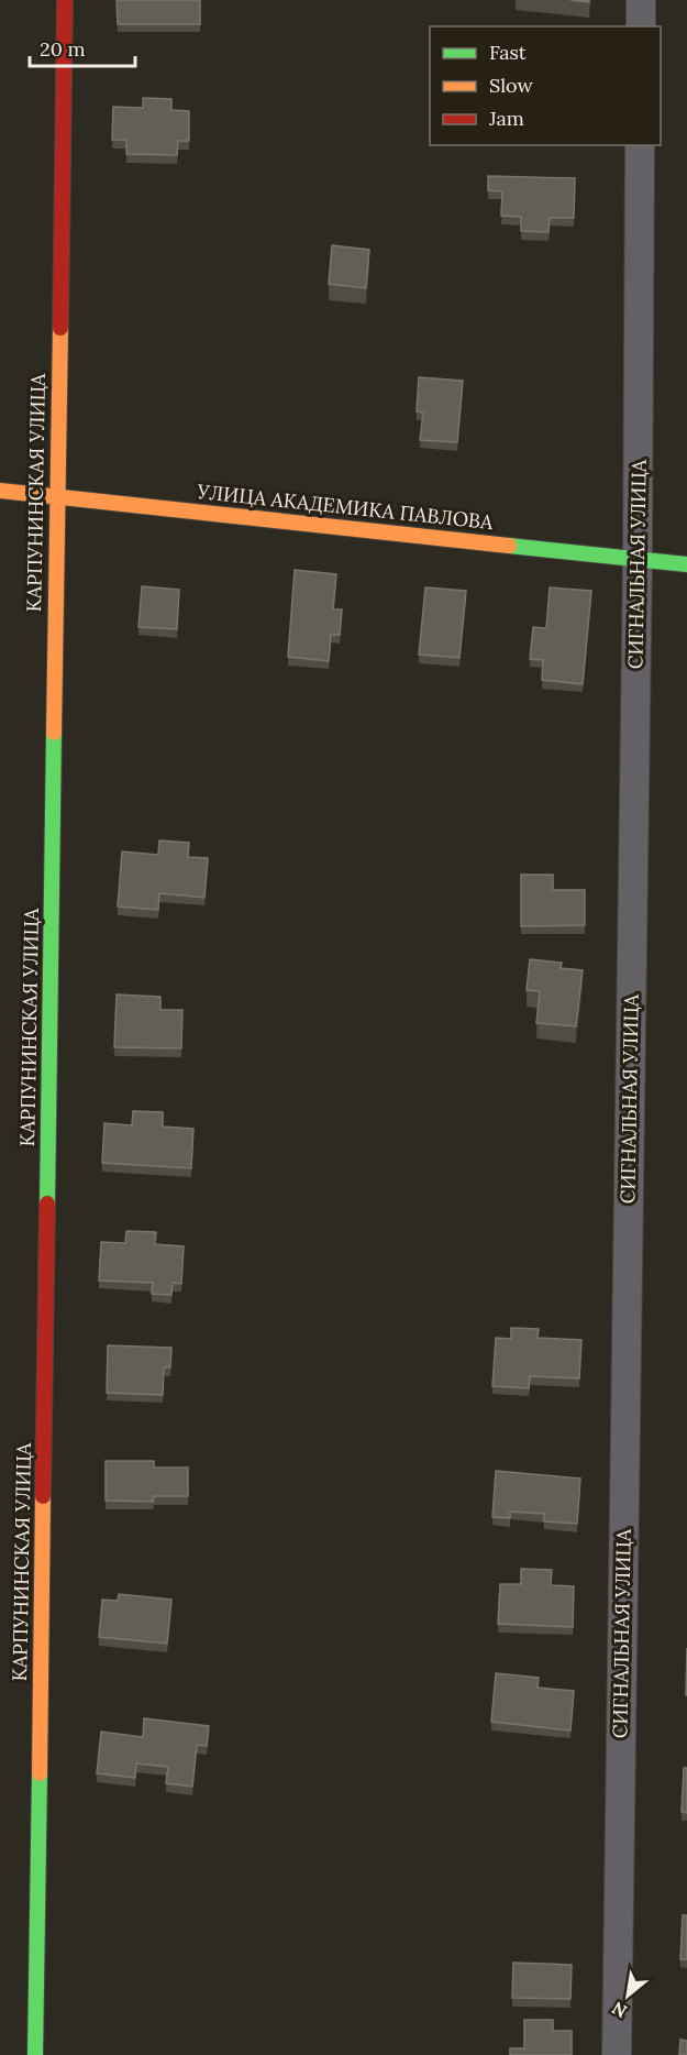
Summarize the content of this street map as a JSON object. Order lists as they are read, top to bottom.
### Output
{
  "streets": {
    "street": ["КАРПУНИНСКАЯ УЛИЦА", "УЛИЦА АКАДЕМИКА ПАВЛОВА", "СИГНАЛЬНАЯ УЛИЦА"]
  },
  "crossings": [
    ["КАРПУНИНСКАЯ УЛИЦА", "УЛИЦА АКАДЕМИКА ПАВЛОВА"],
    ["УЛИЦА АКАДЕМИКА ПАВЛОВА", "СИГНАЛЬНАЯ УЛИЦА"]
  ],
  "legend": ["Fast", "Slow", "Jam"],
  "scale_bar": "20 m",
  "north": "bottom left"
}
